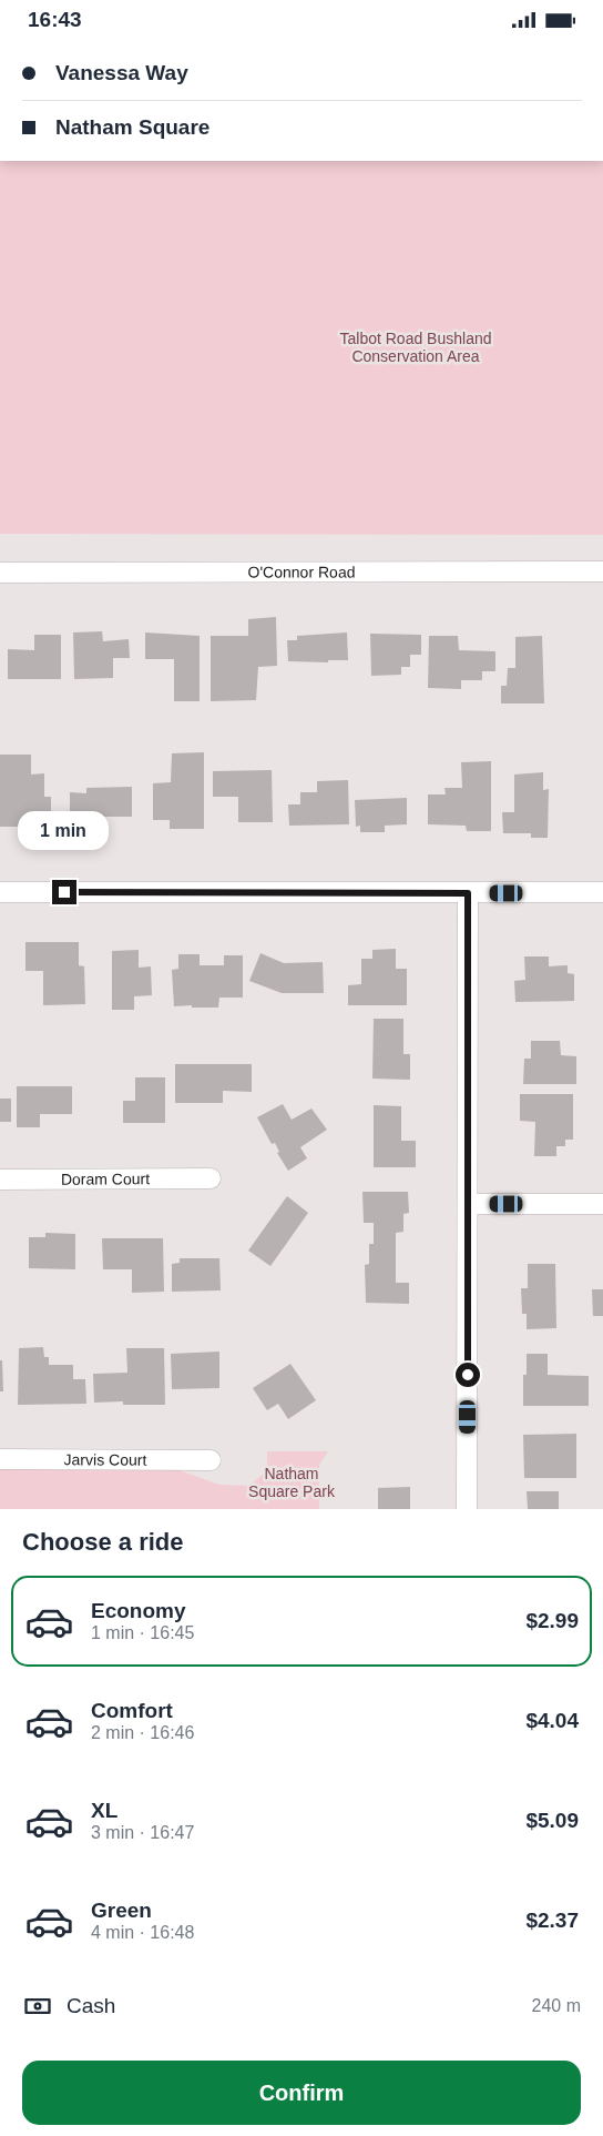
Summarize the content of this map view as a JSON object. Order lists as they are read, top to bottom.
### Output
{
  "streets": {
    "street": ["O'Connor Road", "Doram Court", "Jarvis Court"]
  },
  "parks": ["Talbot Road Bushland Conservation Area", "Natham Square Park"],
  "page": {
    "status": "16:43",
    "banner": ["Vanessa Way", "Natham Square"],
    "bubble": "1 min",
    "heading": "Choose a ride",
    "list": [
      {
        "name": "Economy",
        "note": "1 min · 16:45",
        "value": "$2.99"
      },
      {
        "name": "Comfort",
        "note": "2 min · 16:46",
        "value": "$4.04"
      },
      {
        "name": "XL",
        "note": "3 min · 16:47",
        "value": "$5.09"
      },
      {
        "name": "Green",
        "note": "4 min · 16:48",
        "value": "$2.37"
      }
    ],
    "pay": ["Cash", "240 m"],
    "buttons": "Confirm"
  }
}
